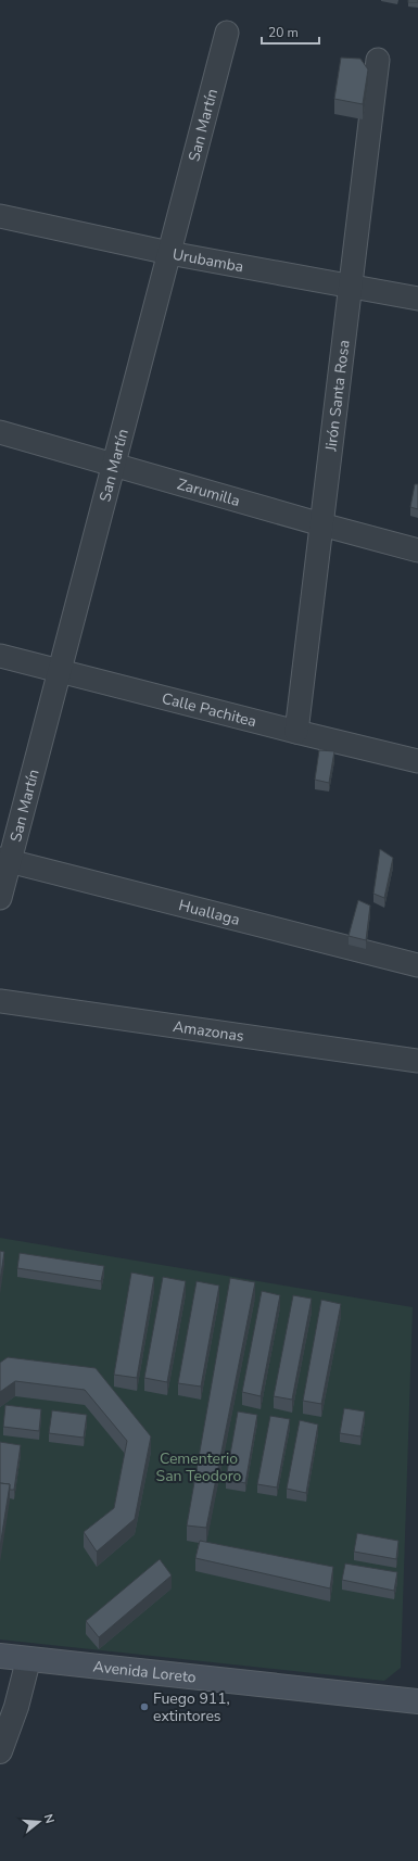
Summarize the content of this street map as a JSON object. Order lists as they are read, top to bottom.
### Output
{
  "streets": {
    "main road": ["Avenida Loreto"],
    "street": [
      "San Martín",
      "Urubamba",
      "Jirón Santa Rosa",
      "Zarumilla",
      "Calle Pachitea",
      "Huallaga",
      "Amazonas"
    ]
  },
  "crossings": [
    ["San Martín", "Urubamba"],
    ["San Martín", "Zarumilla"],
    ["San Martín", "Calle Pachitea"],
    ["San Martín", "Huallaga"],
    ["Urubamba", "Jirón Santa Rosa"],
    ["Jirón Santa Rosa", "Zarumilla"],
    ["Jirón Santa Rosa", "Calle Pachitea"]
  ],
  "parks": ["Cementerio San Teodoro"],
  "places": ["Fuego 911, extintores"],
  "scale_bar": "20 m",
  "north": "right"
}
